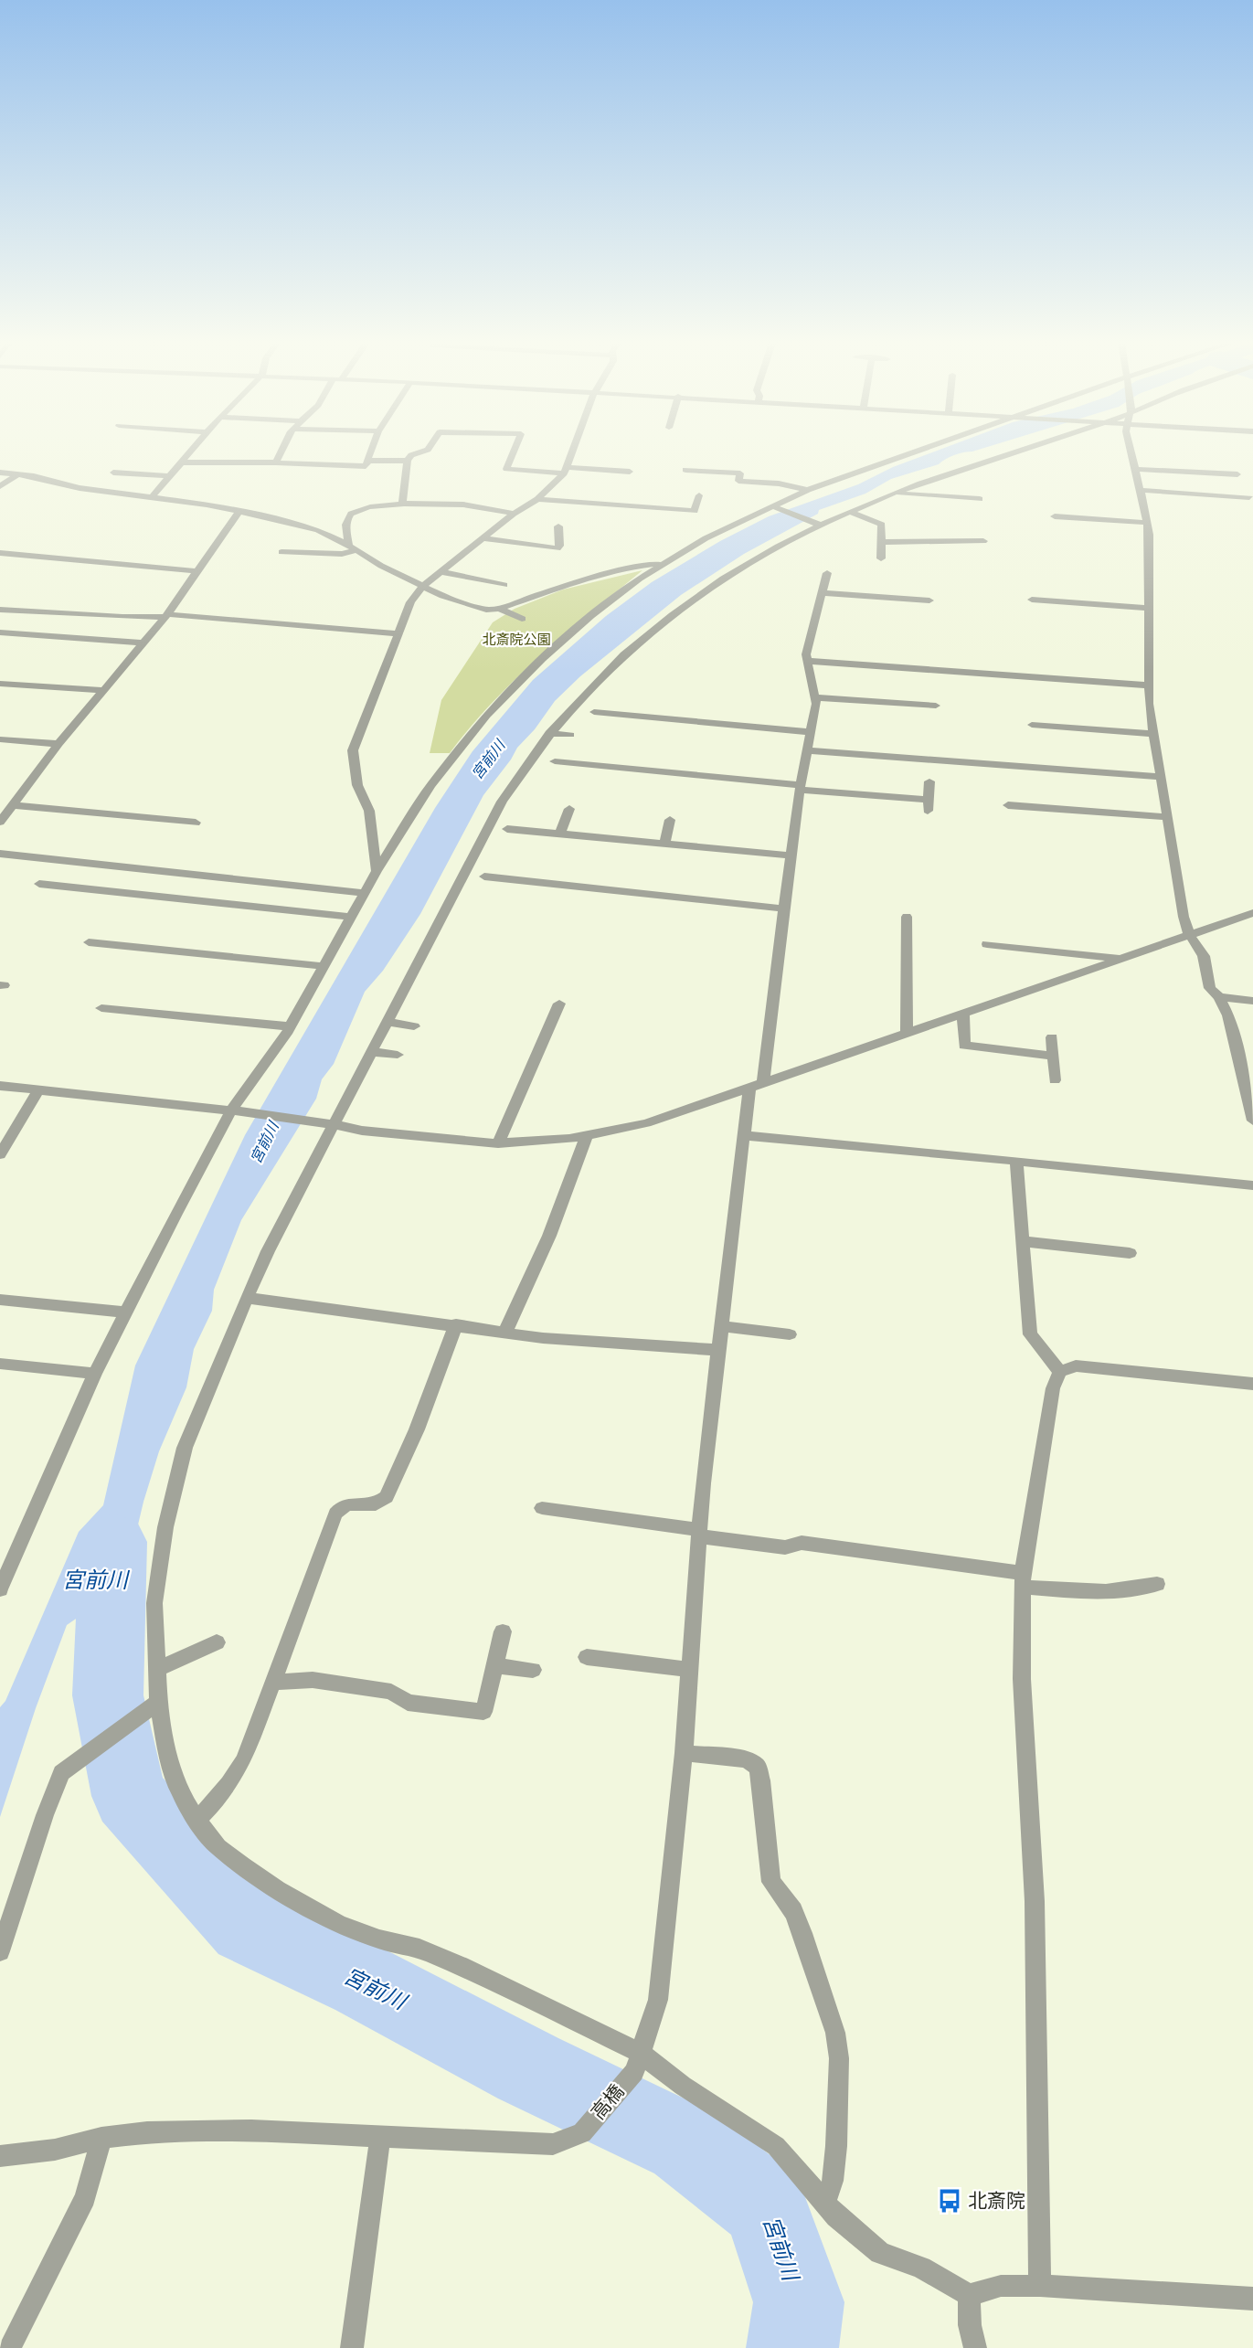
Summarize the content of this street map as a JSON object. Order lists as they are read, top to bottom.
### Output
{
  "streets": {
    "street": ["高橋"]
  },
  "water": ["宮前川"],
  "parks": ["北斎院公園"],
  "places": {
    "bus stop": ["北斎院"]
  }
}
